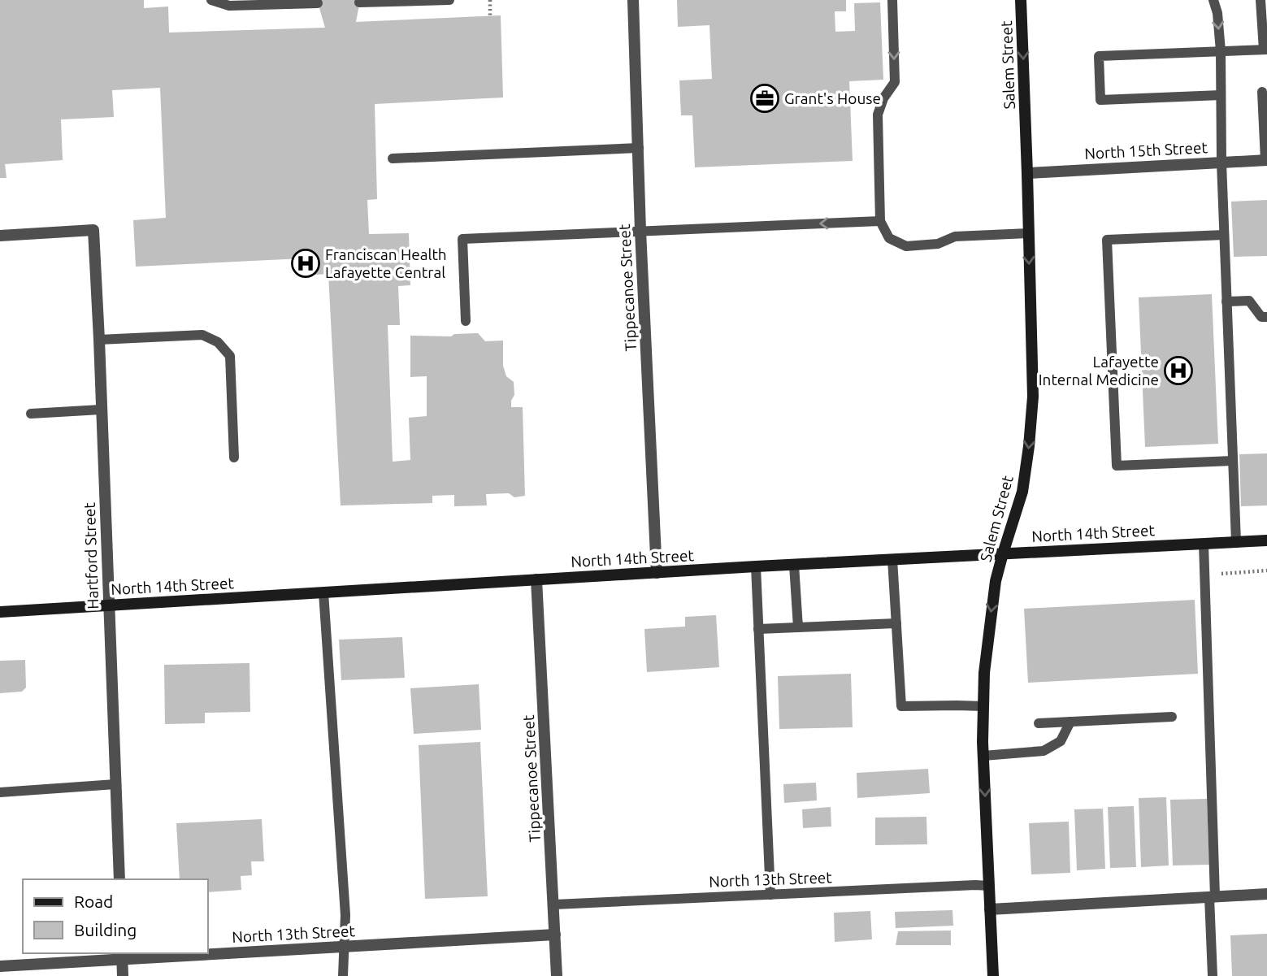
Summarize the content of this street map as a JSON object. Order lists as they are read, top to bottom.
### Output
{
  "streets": {
    "street": [
      "Salem Street",
      "North 15th Street",
      "Tippecanoe Street",
      "North 14th Street",
      "Hartford Street",
      "North 13th Street"
    ]
  },
  "crossings": [
    ["Salem Street", "North 15th Street"],
    ["Salem Street", "North 14th Street"],
    ["Salem Street", "North 13th Street"],
    ["Tippecanoe Street", "North 14th Street"],
    ["Tippecanoe Street", "North 13th Street"],
    ["North 14th Street", "Hartford Street"]
  ],
  "one_way": ["Salem Street"],
  "places": {
    "office": ["Grant's House"],
    "hospital": ["Franciscan Health Lafayette Central", "Lafayette Internal Medicine"]
  },
  "legend": ["Road", "Building"]
}
